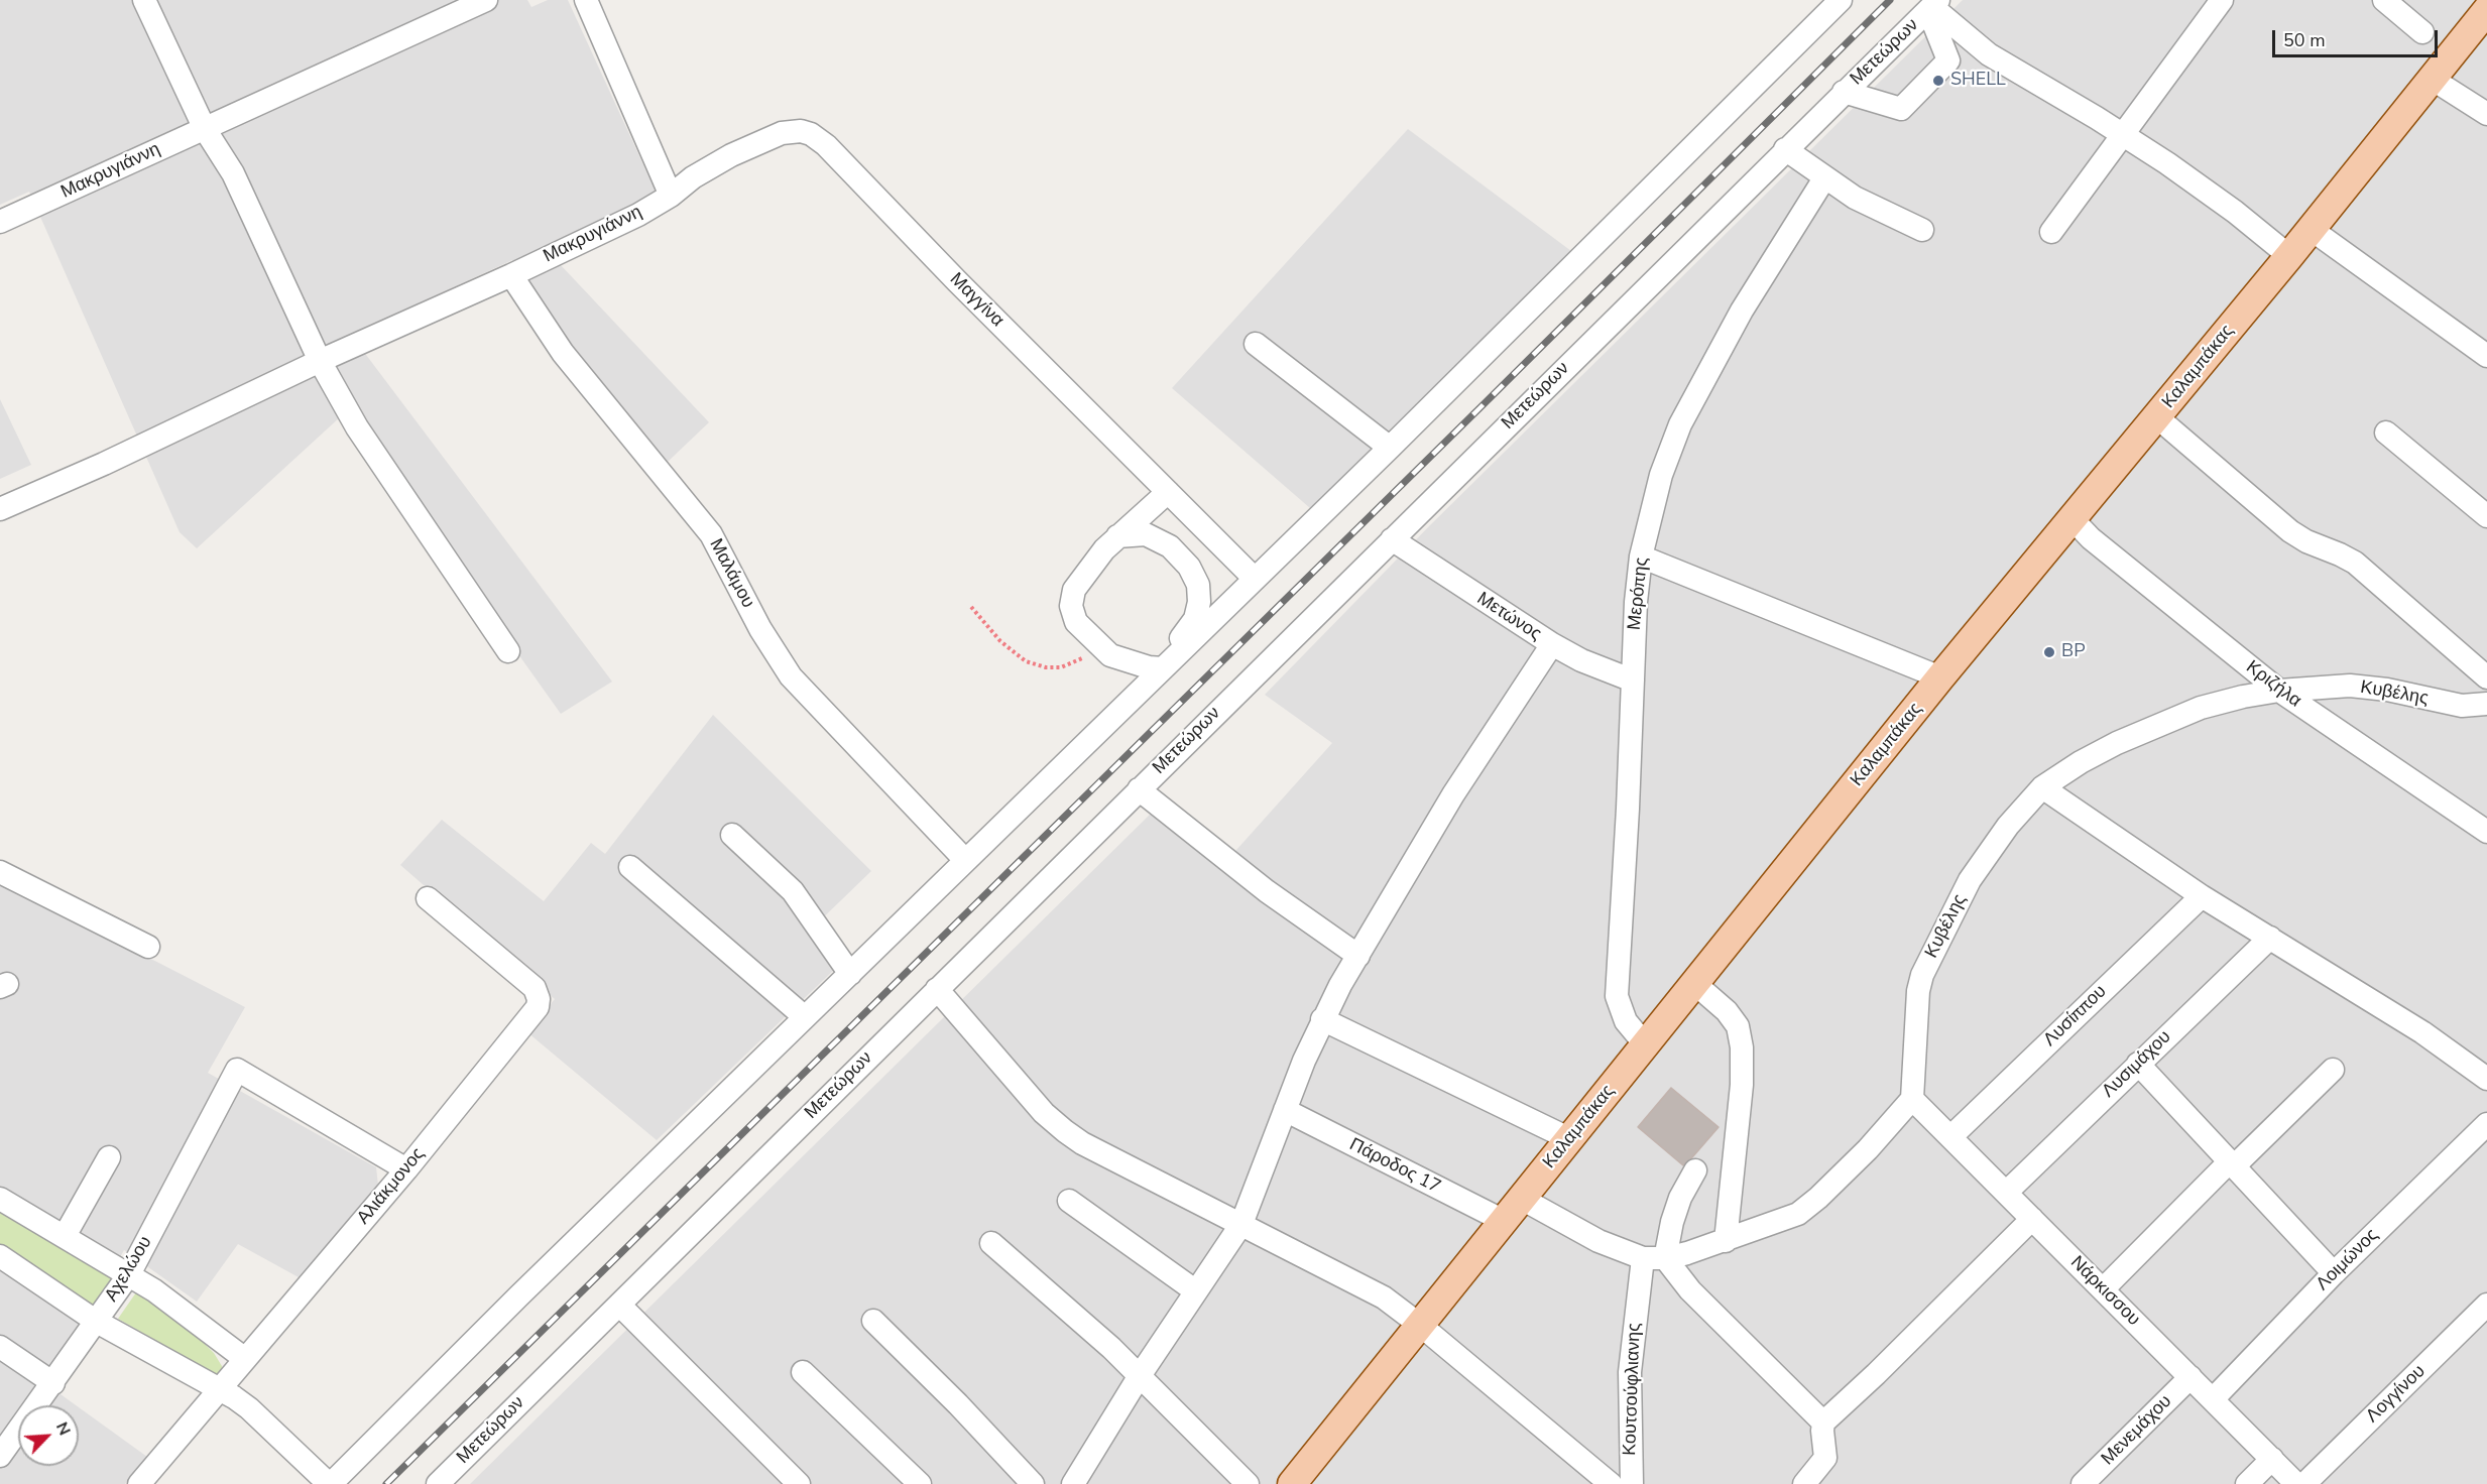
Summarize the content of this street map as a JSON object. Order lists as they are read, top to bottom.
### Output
{
  "streets": {
    "main road": ["Καλαμπάκας"],
    "street": [
      "Μετεώρων",
      "Μακρυγιάννη",
      "Μαγγίνα",
      "Μαλάμου",
      "Μερόπης",
      "Μετώνος",
      "Κριζήλα",
      "Κυβέλης",
      "Λυσίππου",
      "Λυσιμάχου",
      "Πάροδος 17",
      "Αλιάκμονος",
      "Λοιμώνος",
      "Αχελώου",
      "Νάρκισσου",
      "Κουτσούφλιανης",
      "Λογγίνου",
      "Μενεμάχου"
    ]
  },
  "crossings": [
    ["Μετεώρων", "Μετώνος"],
    ["Μακρυγιάννη", "Μαγγίνα"],
    ["Μακρυγιάννη", "Μαλάμου"],
    ["Καλαμπάκας", "Μερόπης"],
    ["Καλαμπάκας", "Κριζήλα"],
    ["Καλαμπάκας", "Πάροδος 17"],
    ["Μερόπης", "Μετώνος"],
    ["Κριζήλα", "Κυβέλης"],
    ["Κυβέλης", "Νάρκισσου"],
    ["Λυσίππου", "Νάρκισσου"],
    ["Λυσιμάχου", "Νάρκισσου"],
    ["Αλιάκμονος", "Αχελώου"],
    ["Λοιμώνος", "Νάρκισσου"],
    ["Νάρκισσου", "Μενεμάχου"]
  ],
  "places": ["SHELL", "BP"],
  "scale_bar": "50 m",
  "north": "top right"
}
